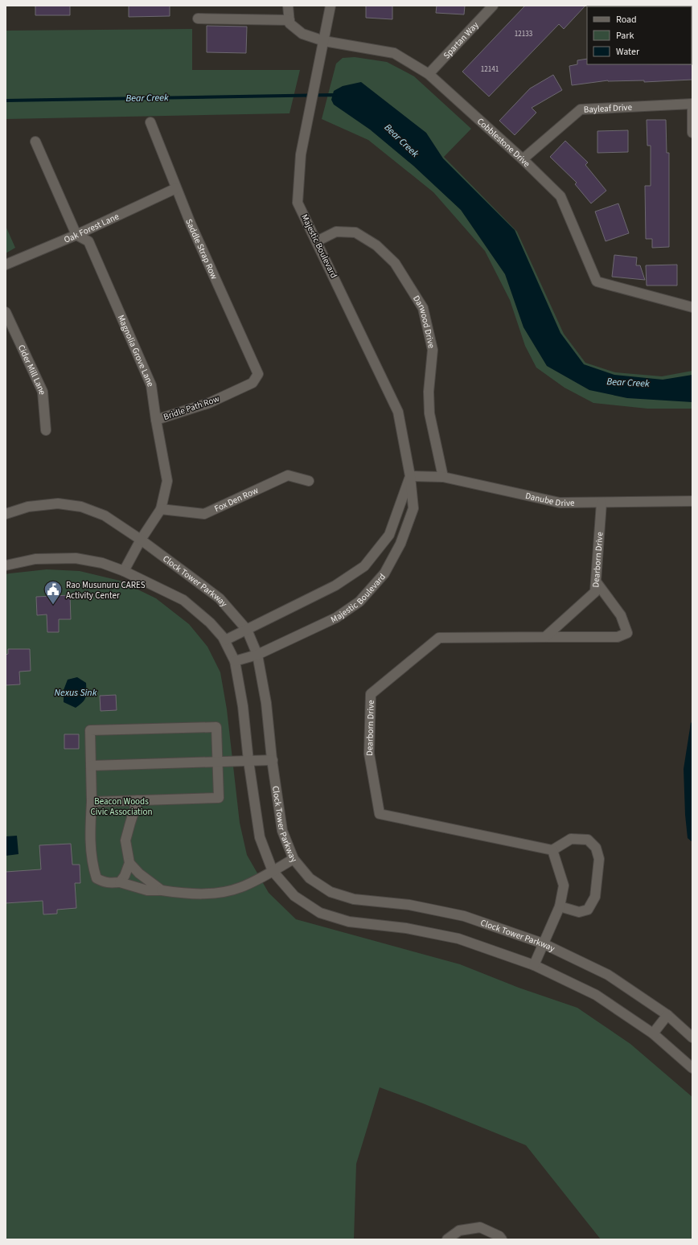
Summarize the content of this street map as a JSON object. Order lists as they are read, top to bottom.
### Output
{
  "streets": {
    "street": [
      "Spartan Way",
      "Bayleaf Drive",
      "Cobblestone Drive",
      "Oak Forest Lane",
      "Majestic Boulevard",
      "Saddle Strap Row",
      "Darwood Drive",
      "Magnolia Grove Lane",
      "Cider Mill Lane",
      "Bridle Path Row",
      "Danube Drive",
      "Fox Den Row",
      "Dearborn Drive",
      "Clock Tower Parkway"
    ]
  },
  "crossings": [
    ["Spartan Way", "Cobblestone Drive"],
    ["Bayleaf Drive", "Cobblestone Drive"],
    ["Cobblestone Drive", "Majestic Boulevard"],
    ["Oak Forest Lane", "Saddle Strap Row"],
    ["Oak Forest Lane", "Magnolia Grove Lane"],
    ["Majestic Boulevard", "Darwood Drive"],
    ["Majestic Boulevard", "Danube Drive"],
    ["Majestic Boulevard", "Clock Tower Parkway"],
    ["Saddle Strap Row", "Bridle Path Row"],
    ["Darwood Drive", "Danube Drive"],
    ["Magnolia Grove Lane", "Bridle Path Row"],
    ["Magnolia Grove Lane", "Fox Den Row"],
    ["Magnolia Grove Lane", "Clock Tower Parkway"],
    ["Danube Drive", "Dearborn Drive"]
  ],
  "water": ["Bear Creek", "Nexus Sink"],
  "parks": ["Beacon Woods Civic Association"],
  "places": {
    "public building": ["Rao Musunuru CARES Activity Center"]
  },
  "house_numbers": ["12133", "12141"],
  "legend": ["Road", "Park", "Water"]
}
